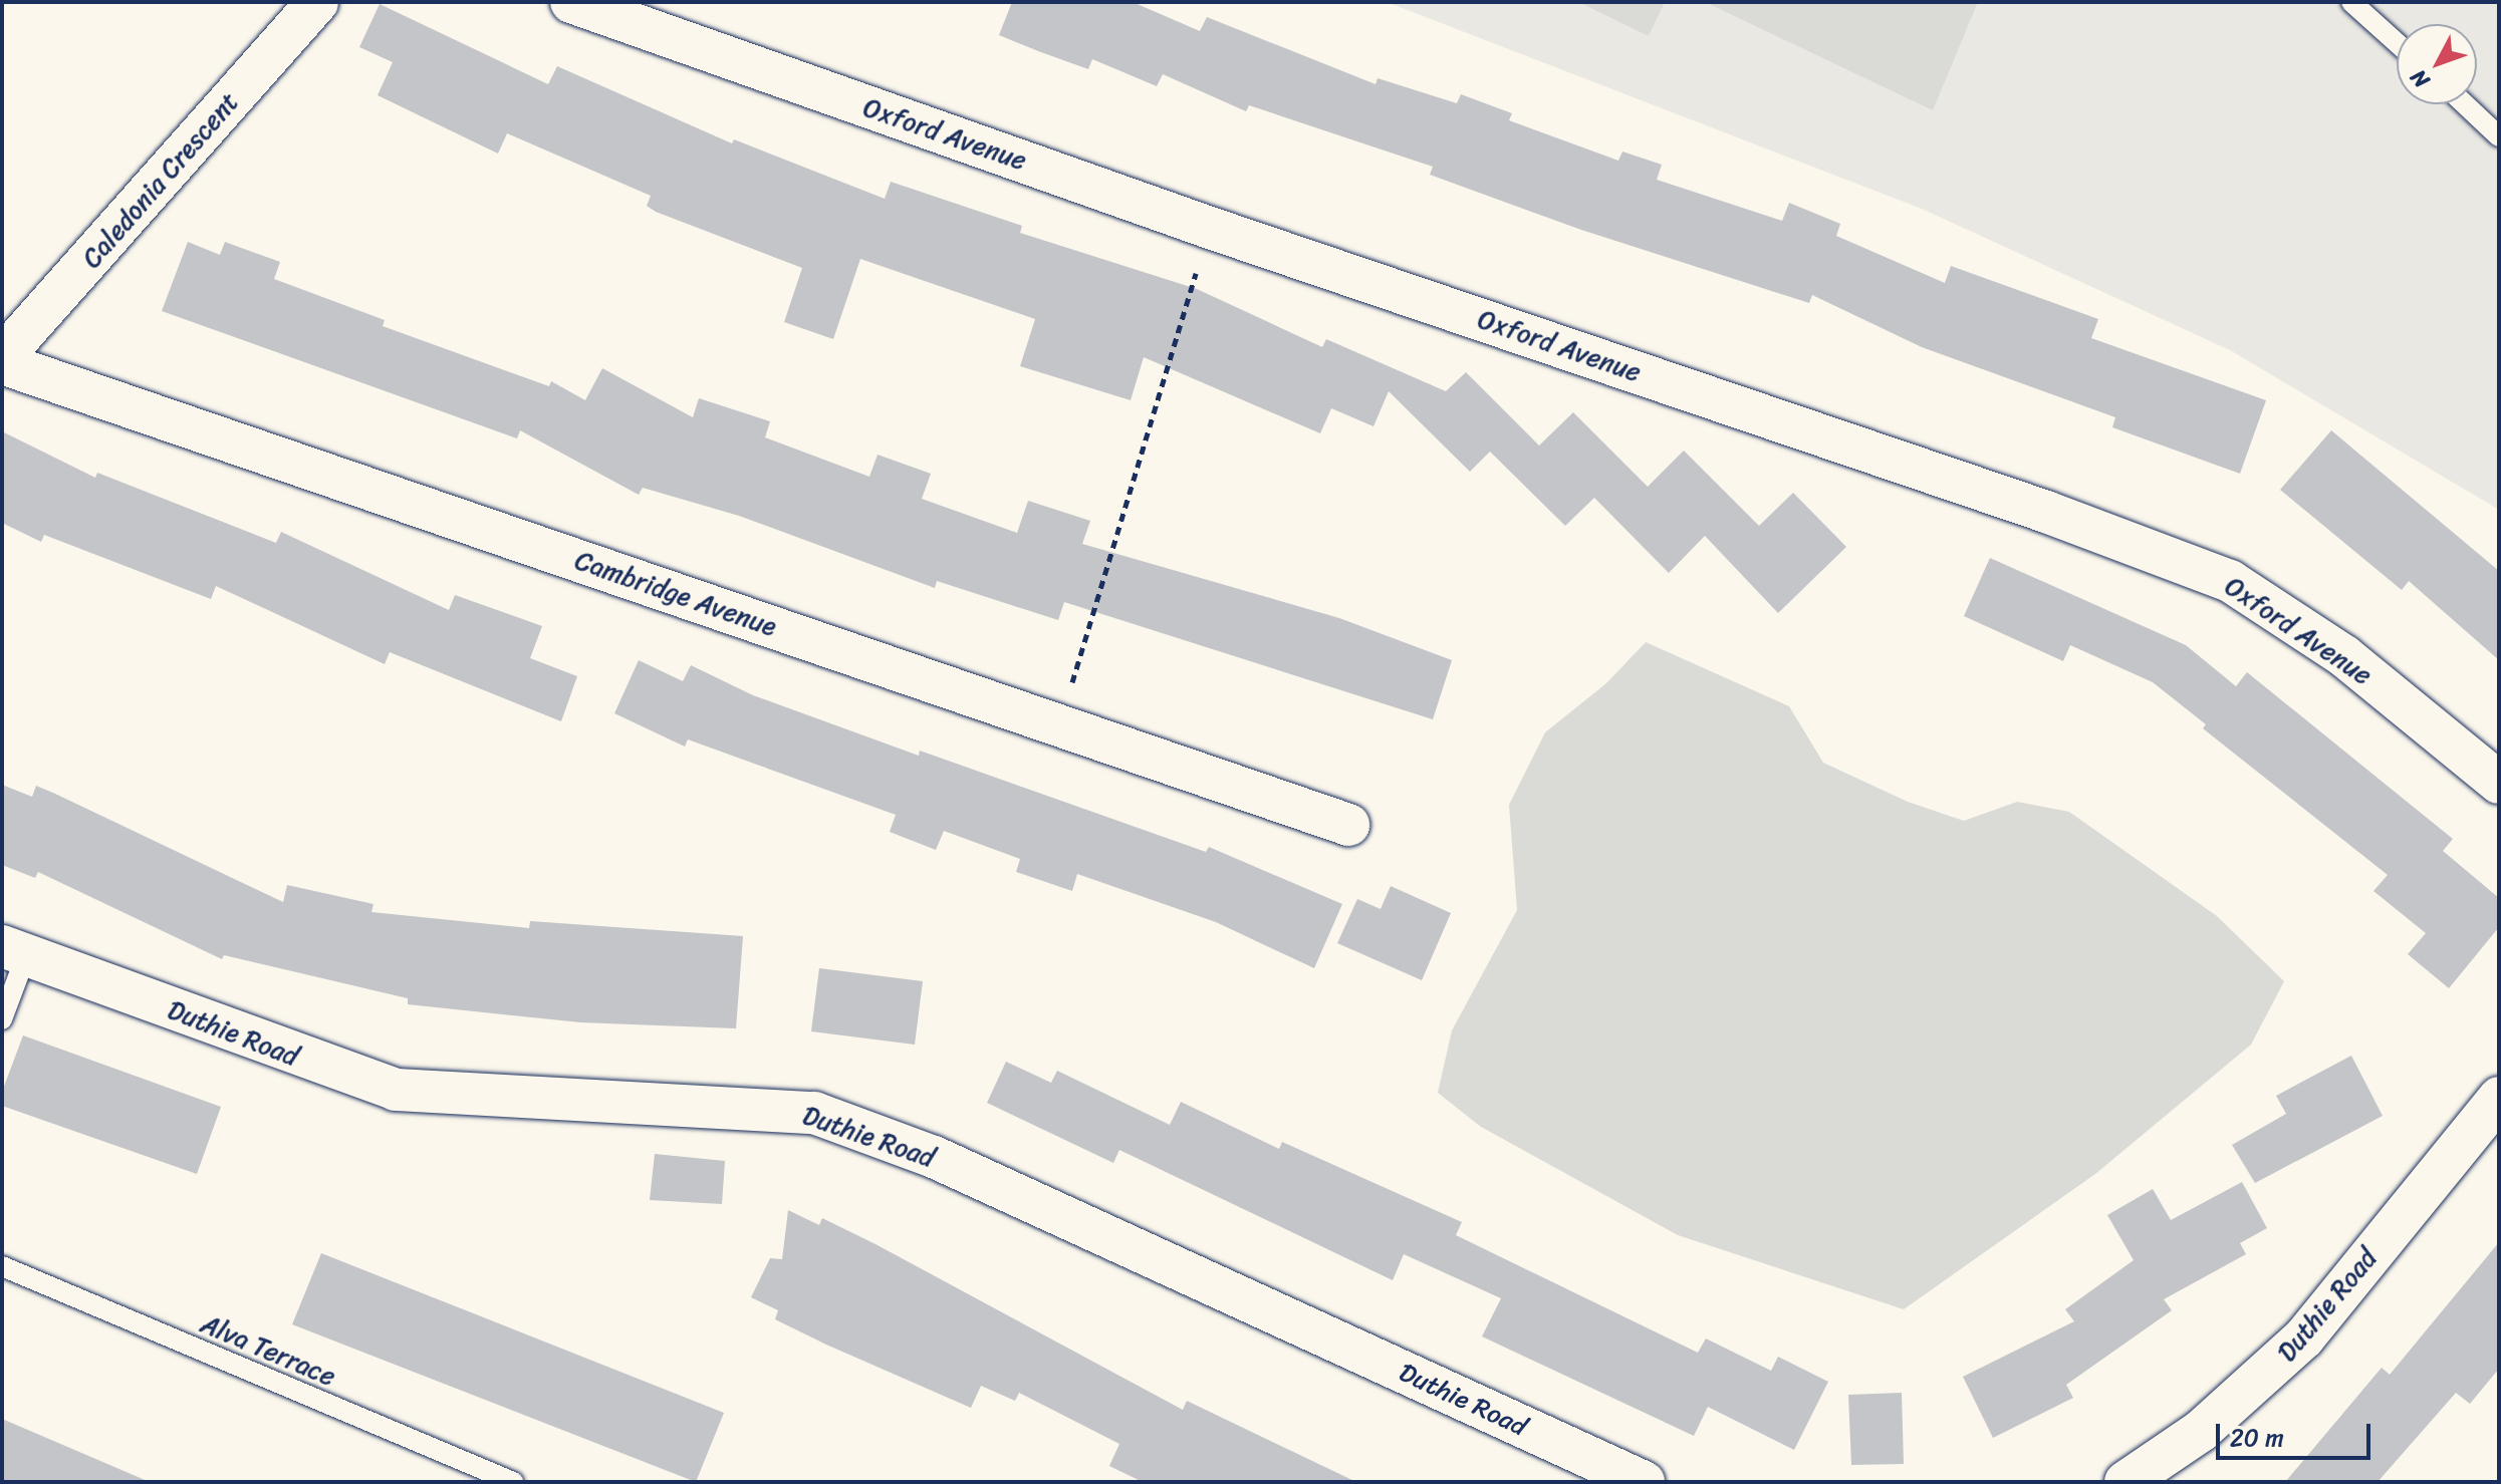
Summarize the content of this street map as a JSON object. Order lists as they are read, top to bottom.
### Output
{
  "streets": {
    "street": [
      "Oxford Avenue",
      "Caledonia Crescent",
      "Cambridge Avenue",
      "Duthie Road"
    ],
    "lane": ["Alva Terrace"]
  },
  "crossings": [
    ["Caledonia Crescent", "Cambridge Avenue"]
  ],
  "scale_bar": "20 m",
  "north": "bottom left"
}
